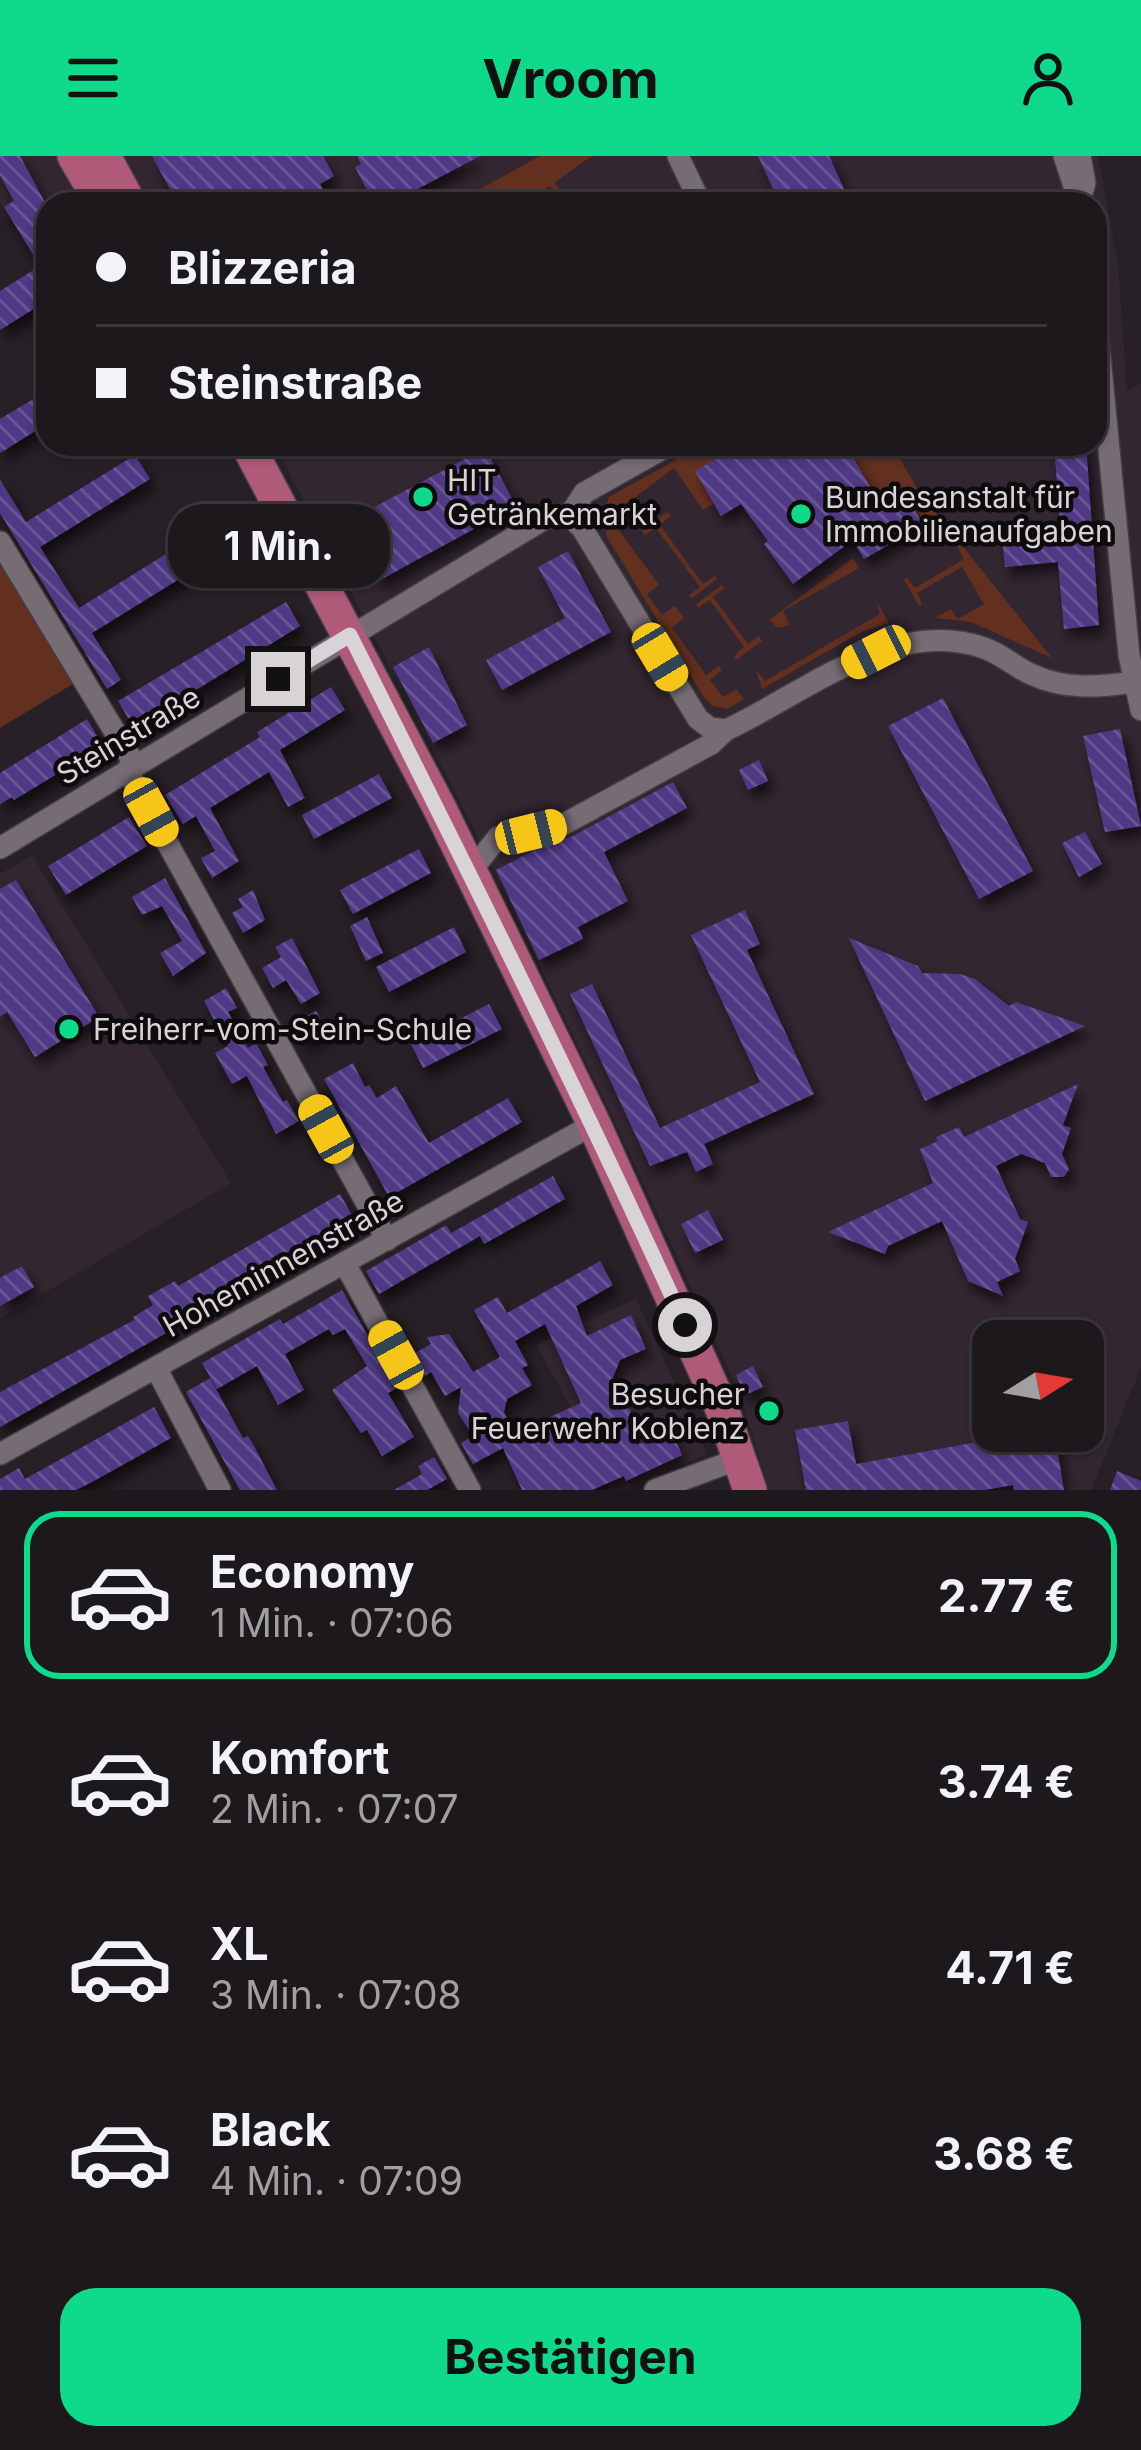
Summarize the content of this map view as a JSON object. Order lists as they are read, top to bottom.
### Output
{
  "streets": {
    "street": ["Steinstraße", "Hoheminnenstraße"]
  },
  "places": [
    "HIT Getränkemarkt",
    "Bundesanstalt für Immobilienaufgaben",
    "Freiherr-vom-Stein-Schule",
    "Besucher Feuerwehr Koblenz"
  ],
  "north": "right",
  "page": {
    "header": "Vroom",
    "banner": ["Blizzeria", "Steinstraße"],
    "bubble": "1 Min.",
    "list": [
      {
        "name": "Economy",
        "note": "1 Min. · 07:06",
        "value": "2.77 €"
      },
      {
        "name": "Komfort",
        "note": "2 Min. · 07:07",
        "value": "3.74 €"
      },
      {
        "name": "XL",
        "note": "3 Min. · 07:08",
        "value": "4.71 €"
      },
      {
        "name": "Black",
        "note": "4 Min. · 07:09",
        "value": "3.68 €"
      }
    ],
    "buttons": "Bestätigen"
  }
}
